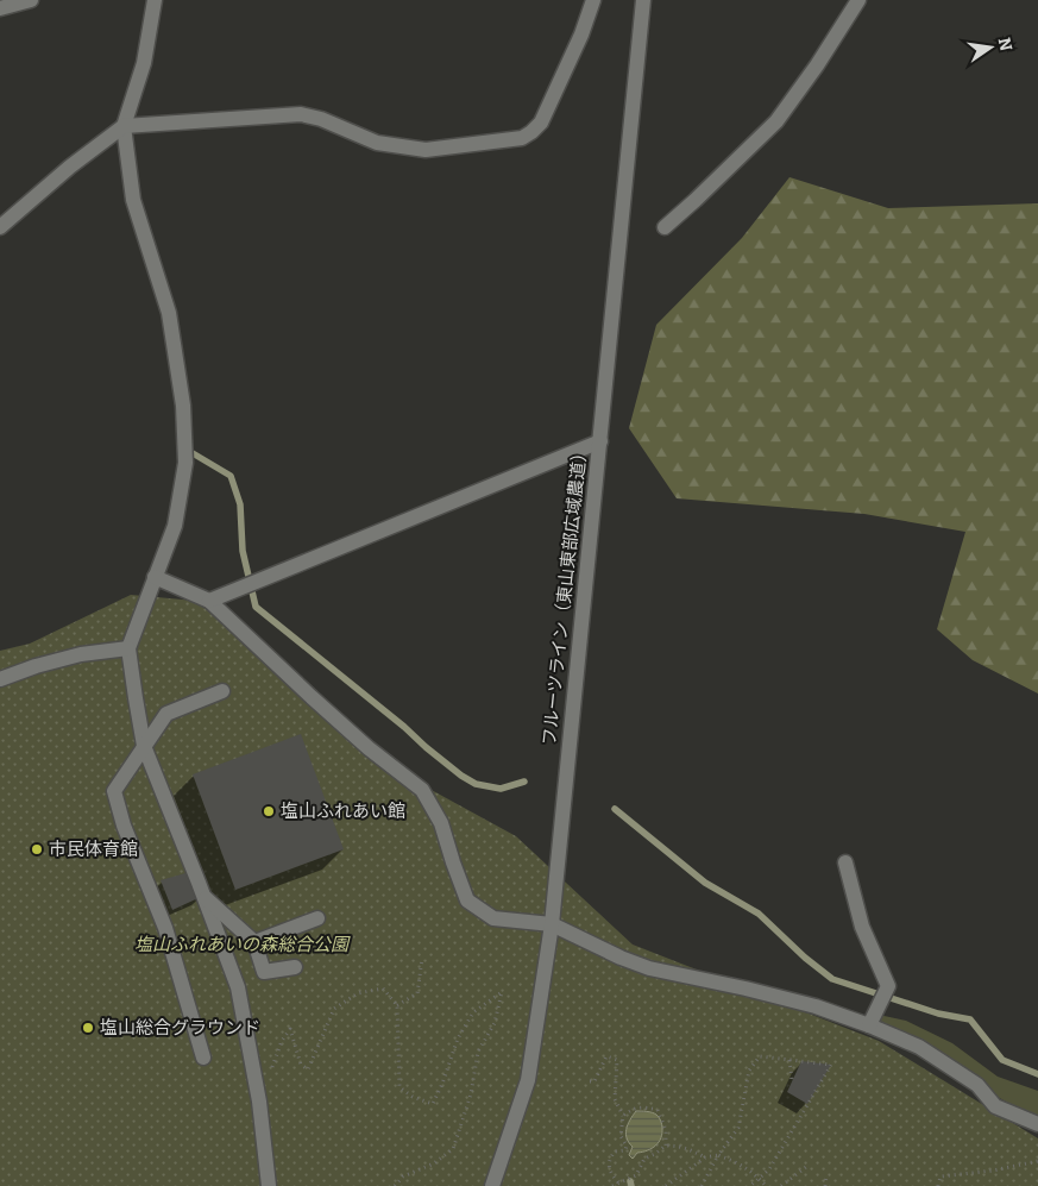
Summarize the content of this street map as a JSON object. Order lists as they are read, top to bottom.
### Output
{
  "streets": {
    "street": ["フルーツライン（東山東部広域農道）"]
  },
  "parks": ["塩山ふれあいの森総合公園"],
  "places": ["塩山ふれあい館", "市民体育館", "塩山総合グラウンド"],
  "north": "right"
}
